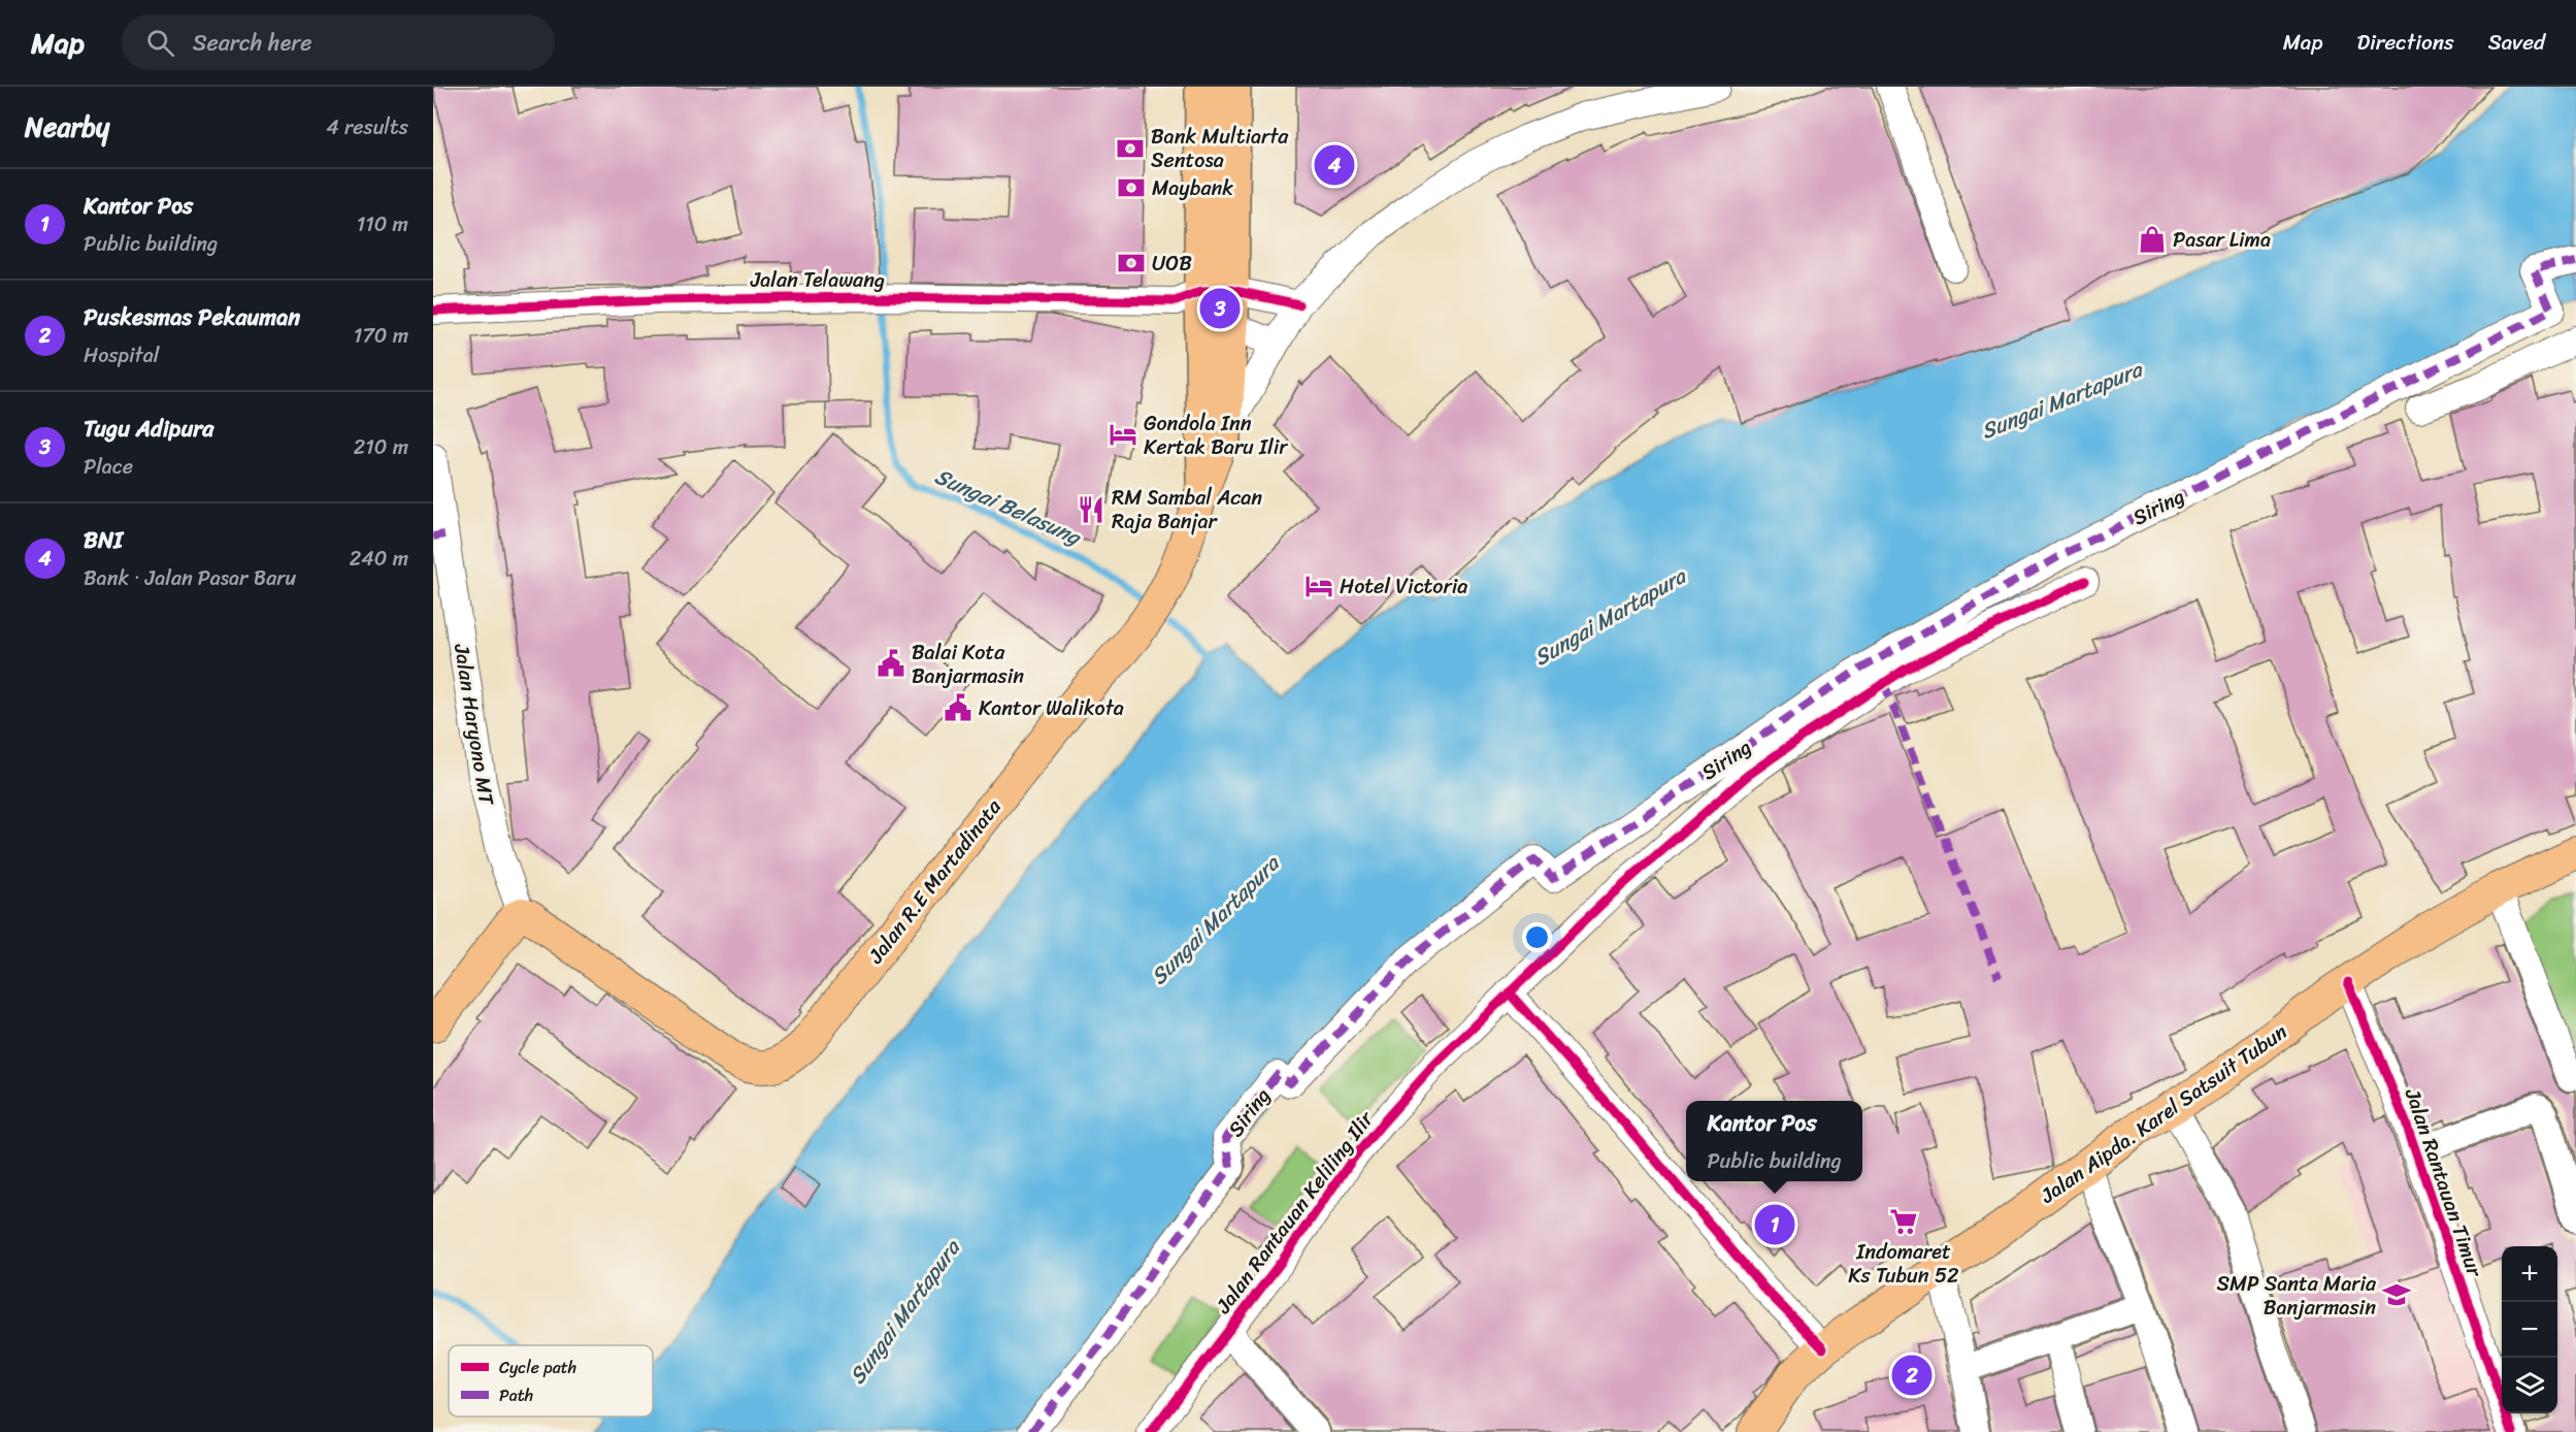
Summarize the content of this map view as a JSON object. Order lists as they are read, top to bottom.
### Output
{
  "streets": {
    "main road": ["Jalan R.E Martadinata", "Jalan Aipda. Karel Satsuit Tubun"],
    "street": [
      "Jalan Telawang",
      "Siring",
      "Jalan Haryono MT",
      "Jalan Rantauan Timur",
      "Jalan Rantauan Keliling Ilir"
    ]
  },
  "crossings": [
    ["Jalan Haryono MT", "Jalan R.E Martadinata"],
    ["Jalan Aipda. Karel Satsuit Tubun", "Jalan Rantauan Timur"]
  ],
  "water": ["Sungai Martapura", "Sungai Belasung"],
  "places": {
    "bank": ["Bank Multiarta Sentosa", "Maybank", "UOB"],
    "shop": ["Pasar Lima"],
    "hotel": ["Gondola Inn Kertak Baru Ilir", "Hotel Victoria"],
    "restaurant": ["RM Sambal Acan Raja Banjar"],
    "public building": ["Balai Kota Banjarmasin", "Kantor Walikota"],
    "supermarket": ["Indomaret Ks Tubun 52"],
    "school or university": ["SMP Santa Maria Banjarmasin"]
  },
  "legend": ["Cycle path", "Path"],
  "page": {
    "header": "Map",
    "search": "Search here",
    "nav": ["Map", "Directions", "Saved"],
    "heading": ["Nearby", "4 results"],
    "pins": [
      "4",
      "3",
      "1",
      "2"
    ],
    "list": [
      {
        "mark": "1",
        "name": "Kantor Pos",
        "note": "Public building",
        "value": "110 m"
      },
      {
        "mark": "2",
        "name": "Puskesmas Pekauman",
        "note": "Hospital",
        "value": "170 m"
      },
      {
        "mark": "3",
        "name": "Tugu Adipura",
        "note": "Place",
        "value": "210 m"
      },
      {
        "mark": "4",
        "name": "BNI",
        "note": "Bank · Jalan Pasar Baru",
        "value": "240 m"
      }
    ],
    "popup": ["Kantor Pos", "Public building"],
    "map_buttons": ["+", "−"]
  }
}
